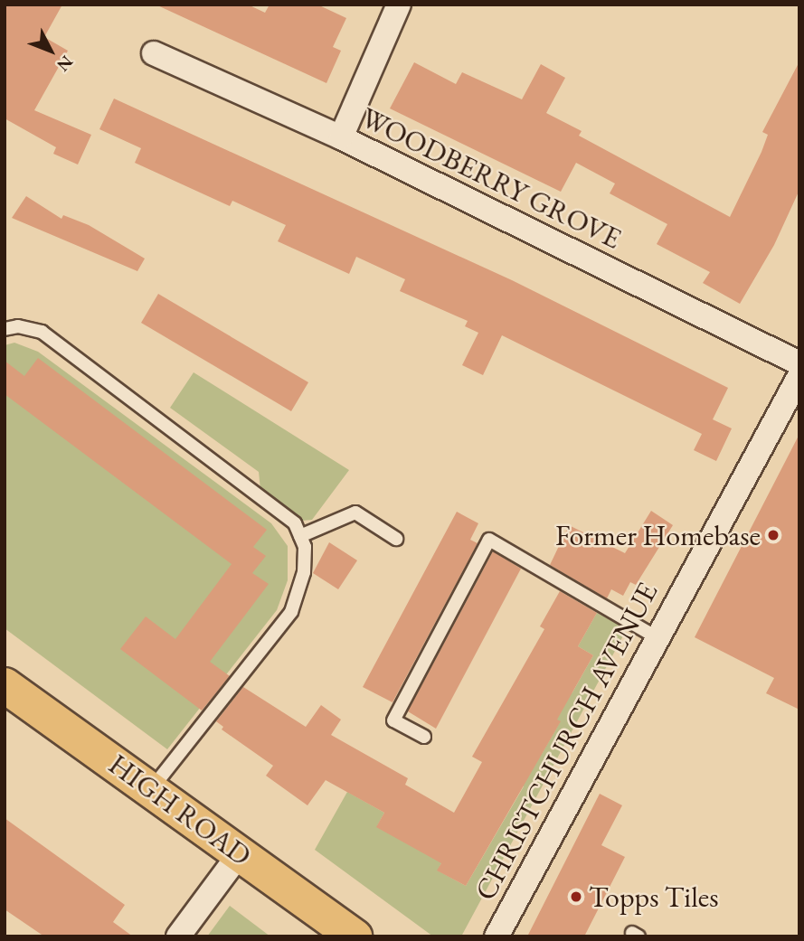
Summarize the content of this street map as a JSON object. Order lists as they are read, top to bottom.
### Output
{
  "streets": {
    "main road": ["HIGH ROAD"],
    "street": ["WOODBERRY GROVE", "CHRISTCHURCH AVENUE"]
  },
  "places": ["Former Homebase", "Topps Tiles"],
  "north": "bottom right"
}
